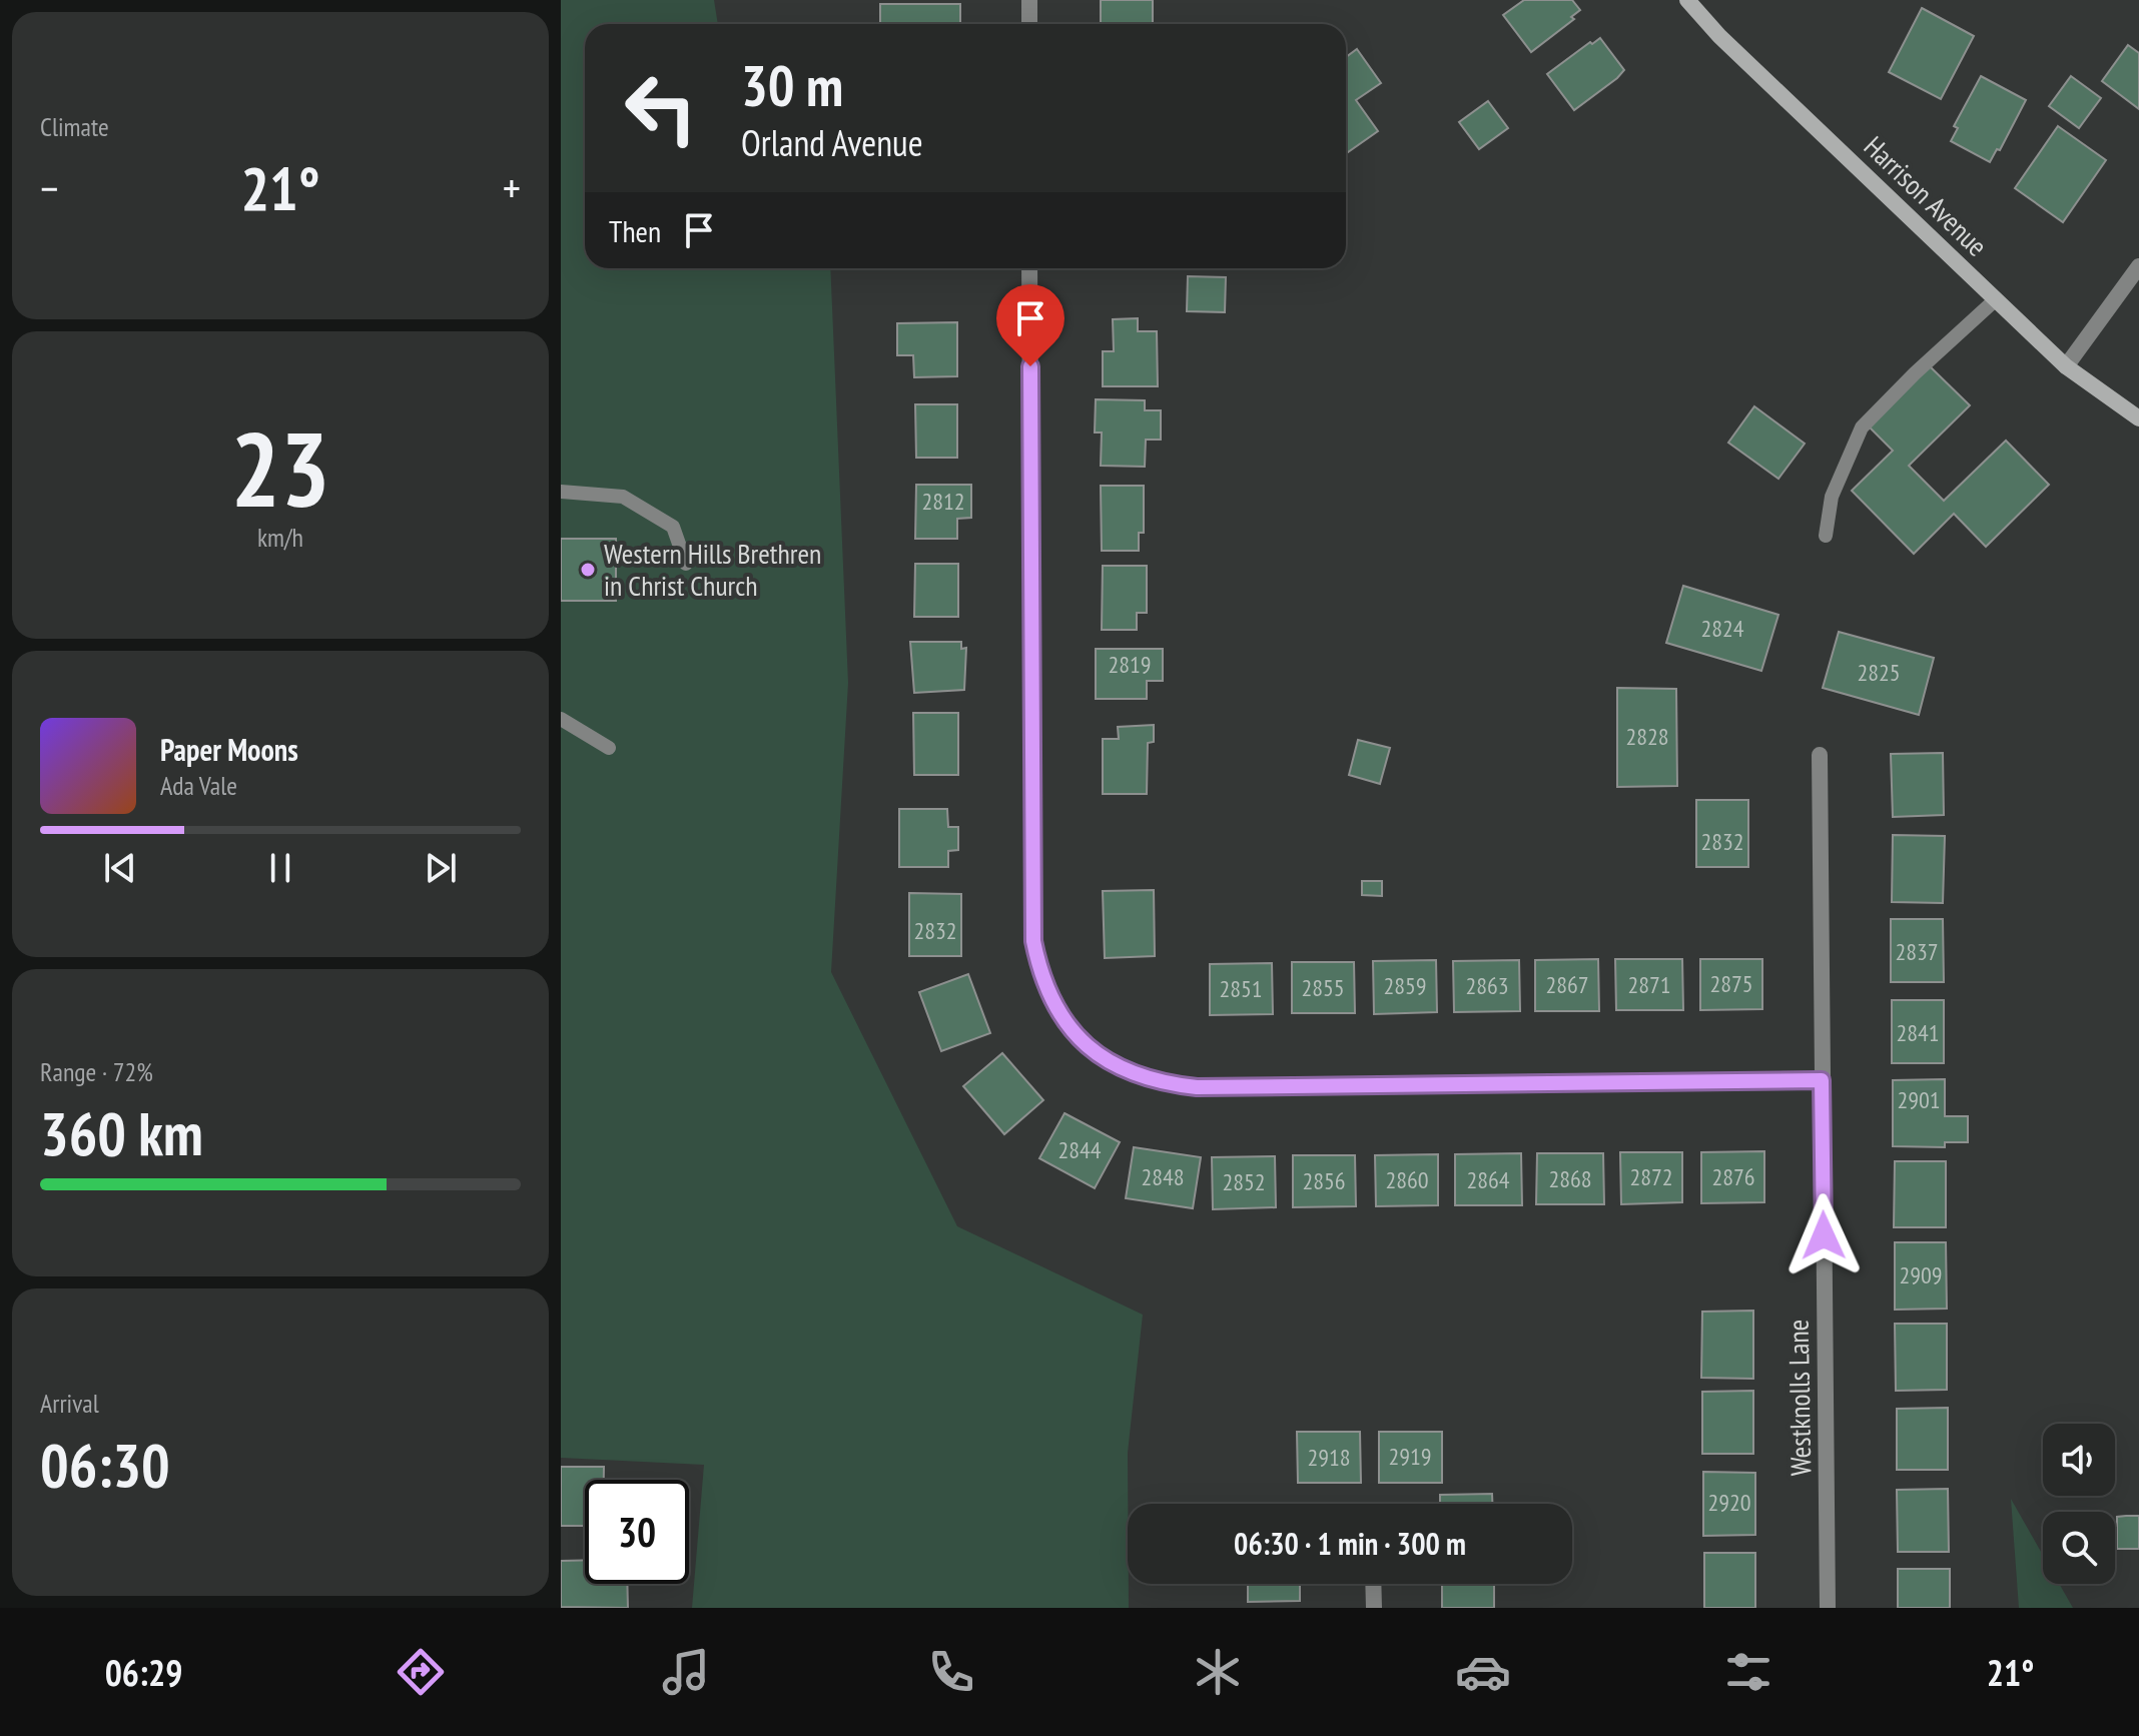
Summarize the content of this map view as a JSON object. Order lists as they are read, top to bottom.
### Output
{
  "streets": {
    "main road": ["Harrison Avenue"],
    "street": ["Westknolls Lane"]
  },
  "places": ["Western Hills Brethren in Christ Church"],
  "house_numbers": [
    "2812",
    "2824",
    "2819",
    "2825",
    "2828",
    "2832",
    "2832",
    "2837",
    "2875",
    "2867",
    "2871",
    "2859",
    "2863",
    "2855",
    "2851",
    "2841",
    "2901",
    "2844",
    "2848",
    "2872",
    "2876",
    "2868",
    "2860",
    "2864",
    "2856",
    "2852",
    "2909",
    "2919",
    "2918",
    "2920"
  ],
  "page": {
    "tile": [
      "Climate",
      ["23", "km/h"],
      ["Range · 72%", "360 km"],
      ["Arrival", "06:30"]
    ],
    "turn": ["30 m", "Orland Avenue"],
    "heat": ["−", "21°", "+"],
    "then": "Then",
    "song": ["Paper Moons", "Ada Vale"],
    "limit": "30",
    "trip": "06:30 · 1 min · 300 m",
    "tabs": ["06:29", "21°"]
  }
}
